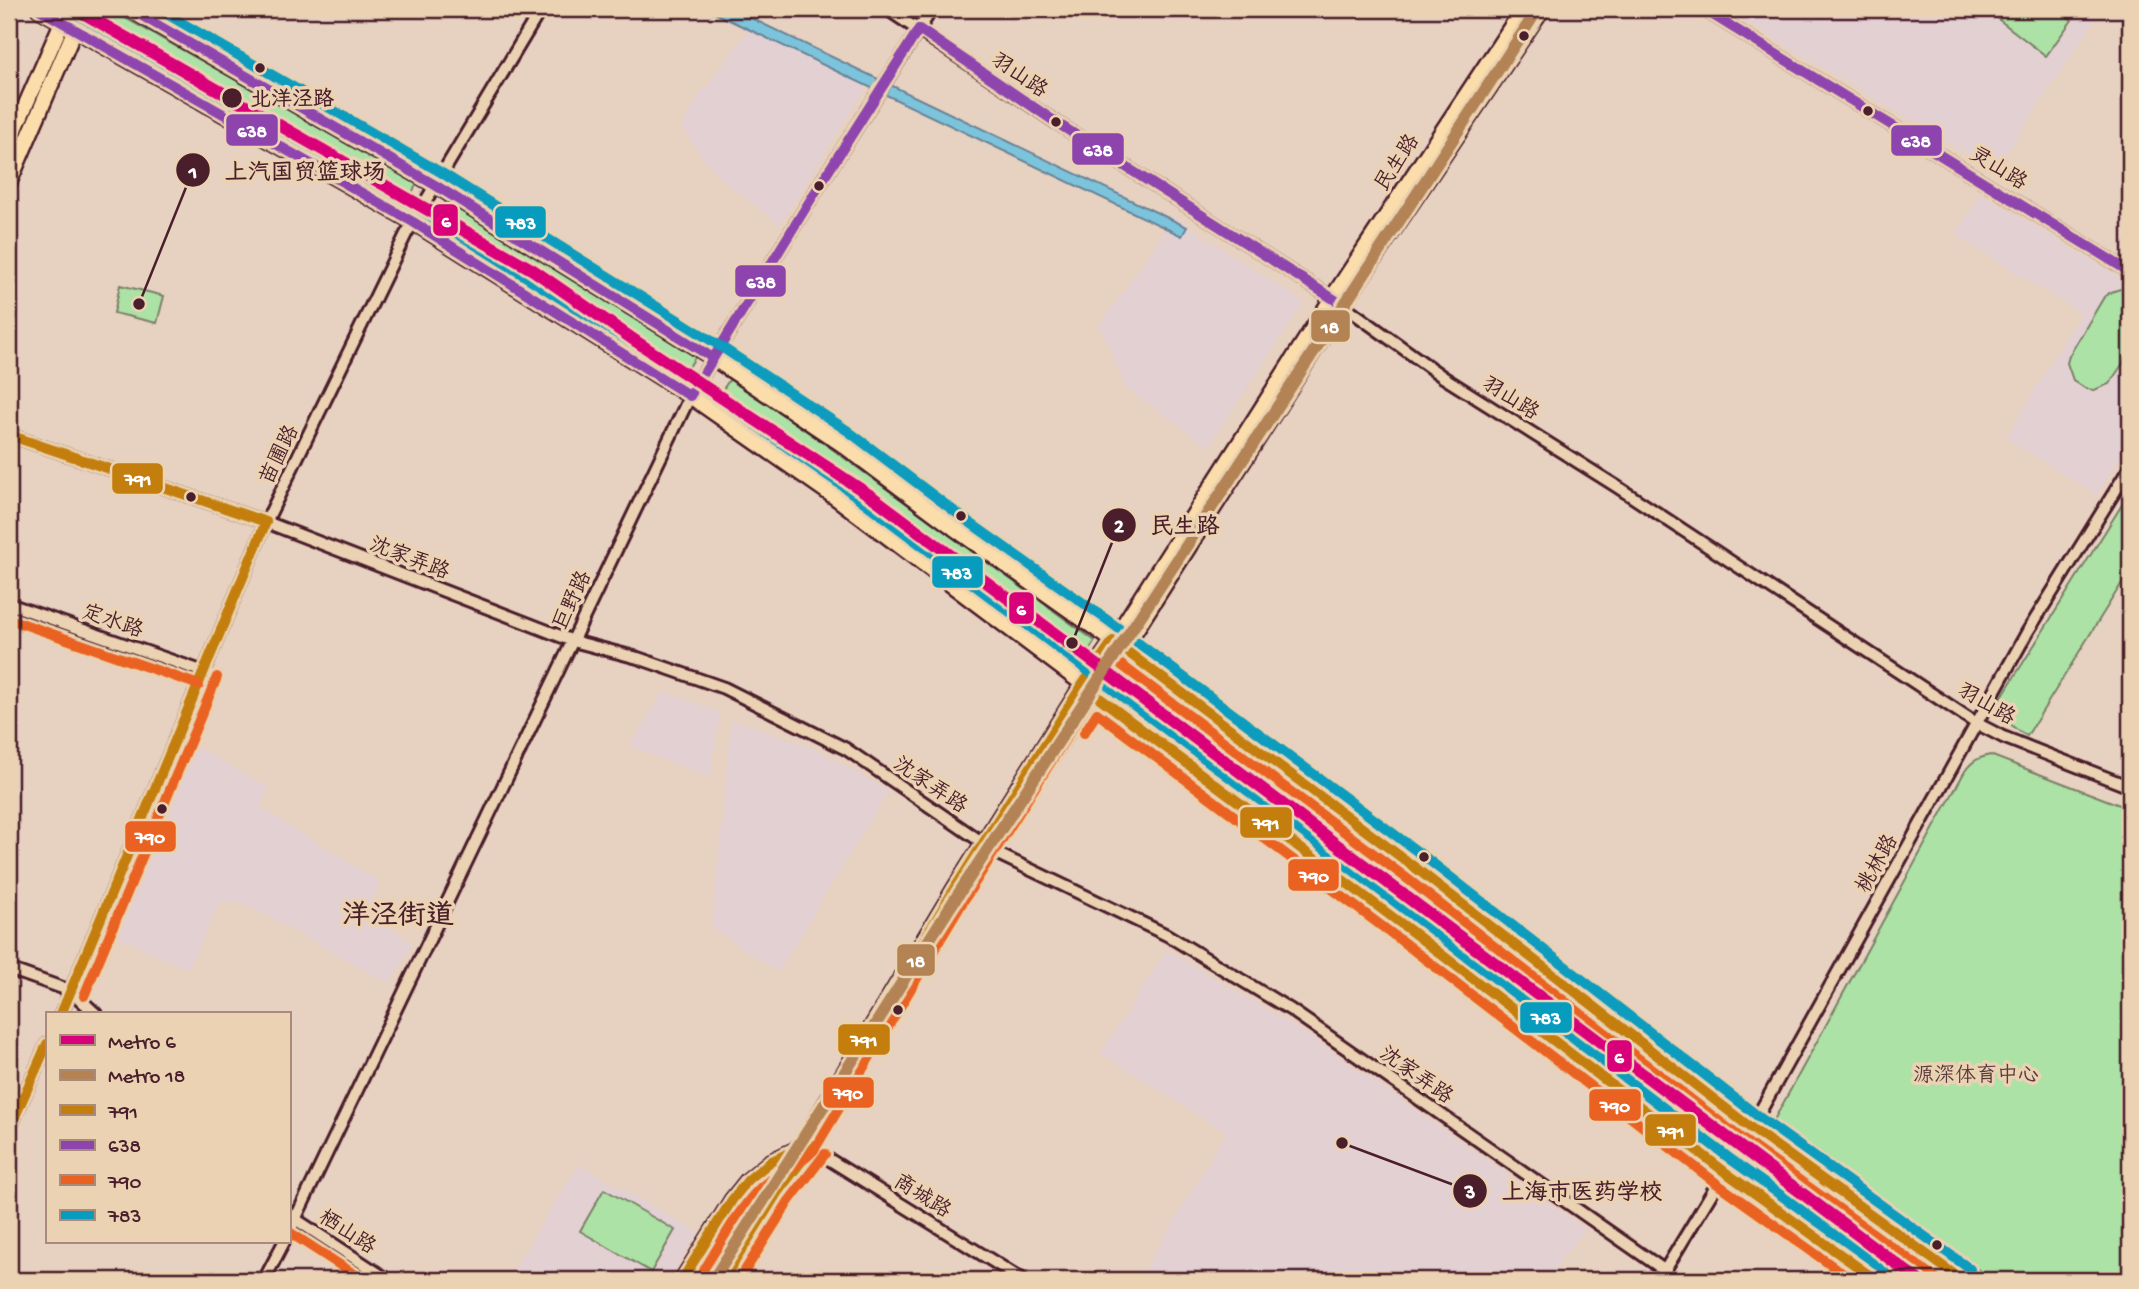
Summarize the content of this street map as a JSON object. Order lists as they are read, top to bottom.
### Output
{
  "streets": {
    "main road": ["民生路"],
    "street": [
      "羽山路",
      "灵山路",
      "苗圃路",
      "沈家弄路",
      "巨野路",
      "定水路",
      "桃林路",
      "商城路",
      "栖山路"
    ]
  },
  "crossings": [
    ["羽山路", "民生路"],
    ["羽山路", "巨野路"],
    ["羽山路", "桃林路"],
    ["民生路", "沈家弄路"],
    ["民生路", "商城路"],
    ["苗圃路", "沈家弄路"],
    ["苗圃路", "定水路"],
    ["沈家弄路", "巨野路"],
    ["沈家弄路", "桃林路"],
    ["巨野路", "栖山路"]
  ],
  "districts": ["洋泾街道"],
  "parks": ["源深体育中心"],
  "places": [
    "北洋泾路",
    "上汽国贸篮球场",
    "民生路",
    "上海市医药学校"
  ],
  "lines": [
    "metro line 6",
    "metro line 18",
    "transit line 638",
    "transit line 783",
    "transit line 791",
    "transit line 790"
  ],
  "legend": [
    "Metro 6",
    "Metro 18",
    "791",
    "638",
    "790",
    "783"
  ]
}
